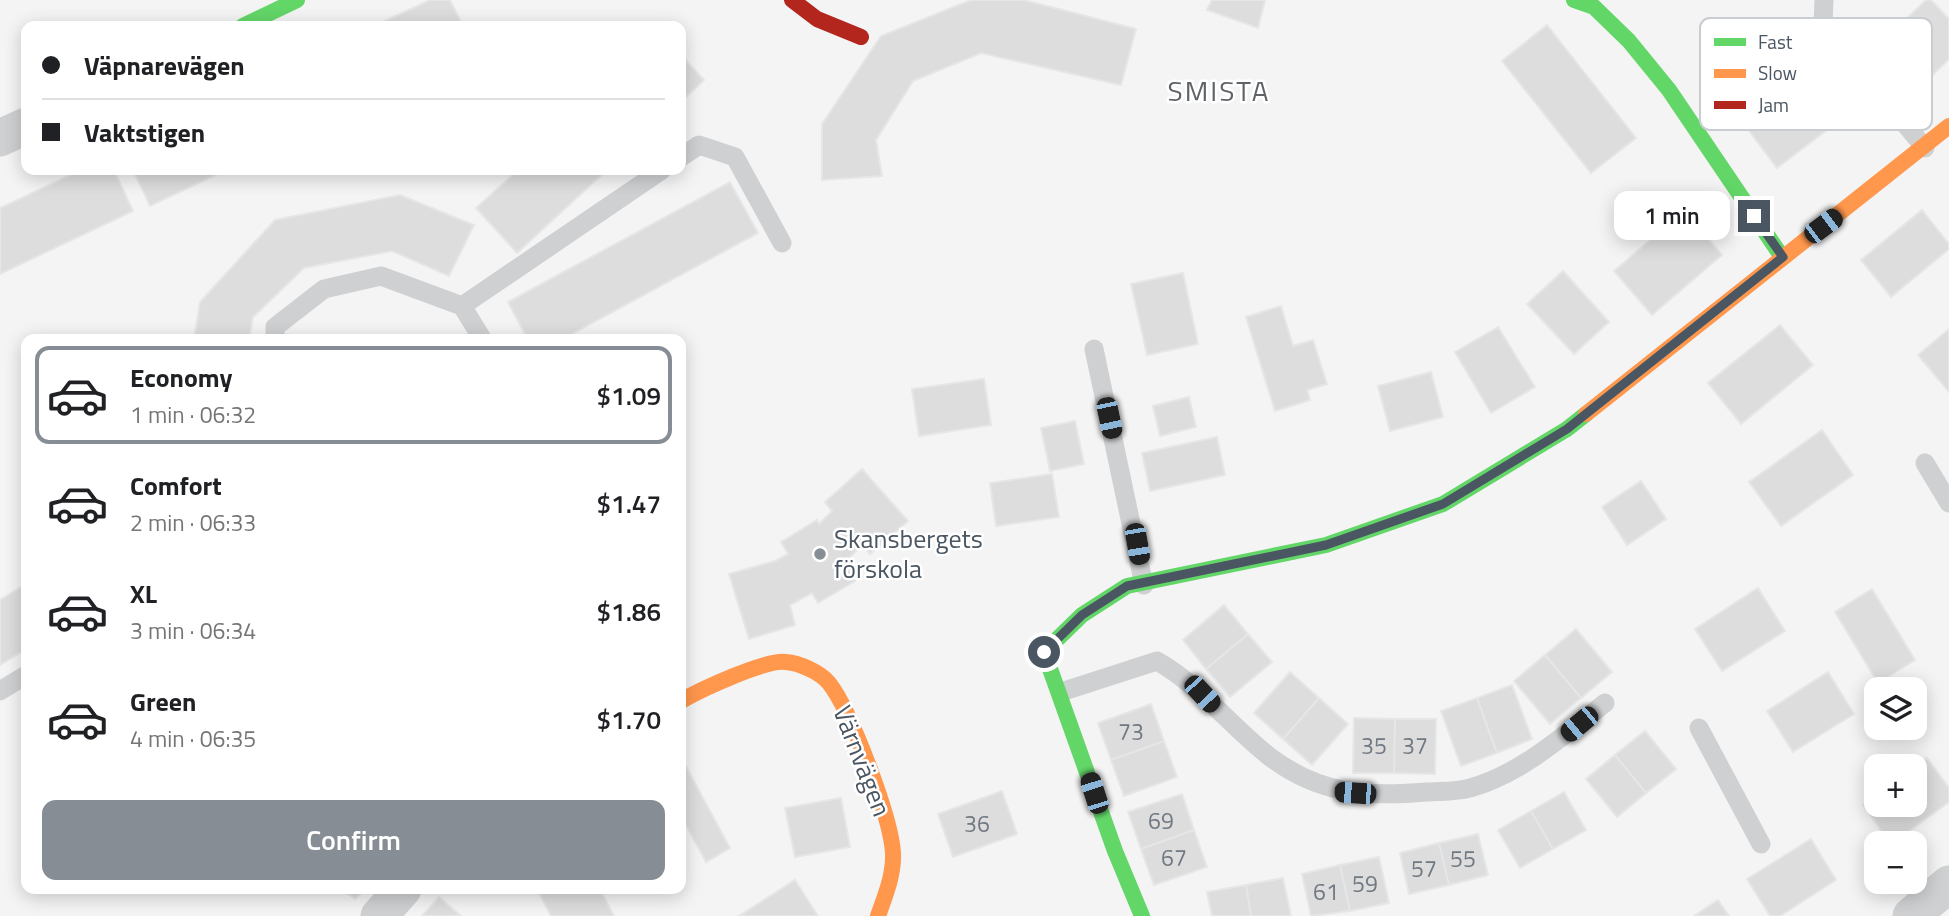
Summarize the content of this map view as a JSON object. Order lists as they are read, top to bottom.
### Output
{
  "streets": {
    "street": ["Värnvägen"]
  },
  "districts": ["SMISTA"],
  "places": ["Skansbergets förskola"],
  "house_numbers": [
    "73",
    "35",
    "37",
    "69",
    "36",
    "67",
    "55",
    "57",
    "59",
    "61"
  ],
  "legend": ["Fast", "Slow", "Jam"],
  "page": {
    "banner": ["Väpnarevägen", "Vaktstigen"],
    "bubble": "1 min",
    "list": [
      {
        "name": "Economy",
        "note": "1 min · 06:32",
        "value": "$1.09"
      },
      {
        "name": "Comfort",
        "note": "2 min · 06:33",
        "value": "$1.47"
      },
      {
        "name": "XL",
        "note": "3 min · 06:34",
        "value": "$1.86"
      },
      {
        "name": "Green",
        "note": "4 min · 06:35",
        "value": "$1.70"
      }
    ],
    "map_buttons": ["+", "−"],
    "buttons": "Confirm"
  }
}
